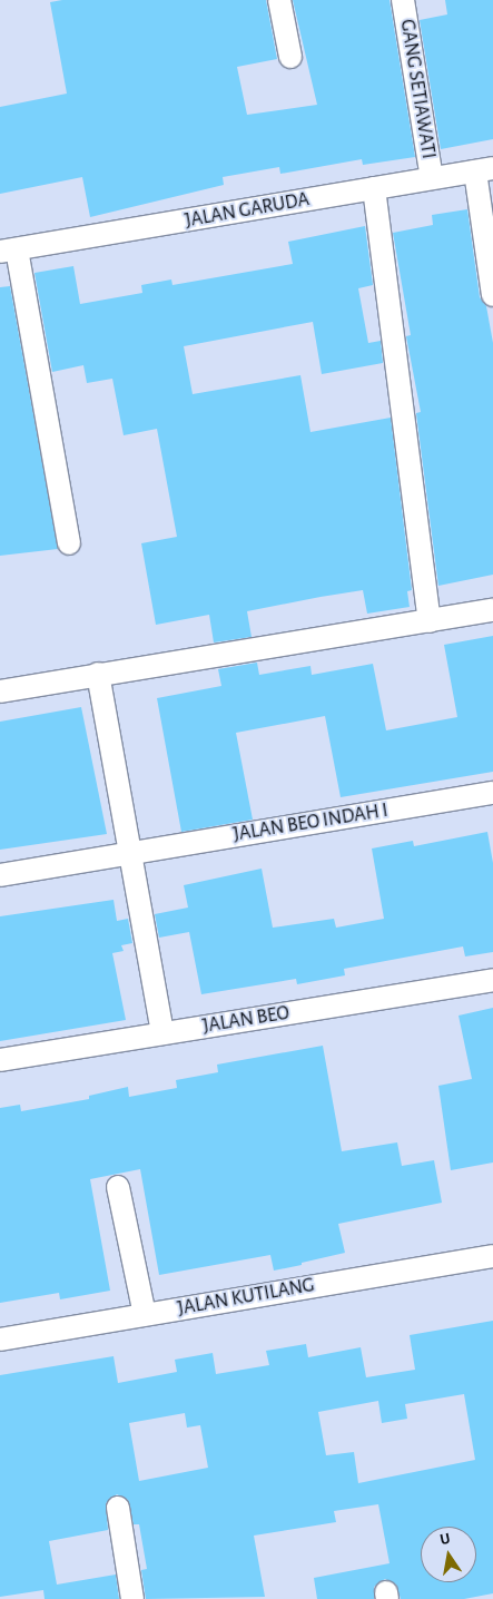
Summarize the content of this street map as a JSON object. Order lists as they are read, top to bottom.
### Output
{
  "streets": {
    "street": [
      "GANG SETIAWATI",
      "JALAN GARUDA",
      "JALAN BEO INDAH I",
      "JALAN BEO",
      "JALAN KUTILANG"
    ]
  },
  "crossings": [
    ["GANG SETIAWATI", "JALAN GARUDA"]
  ],
  "north": "top"
}
